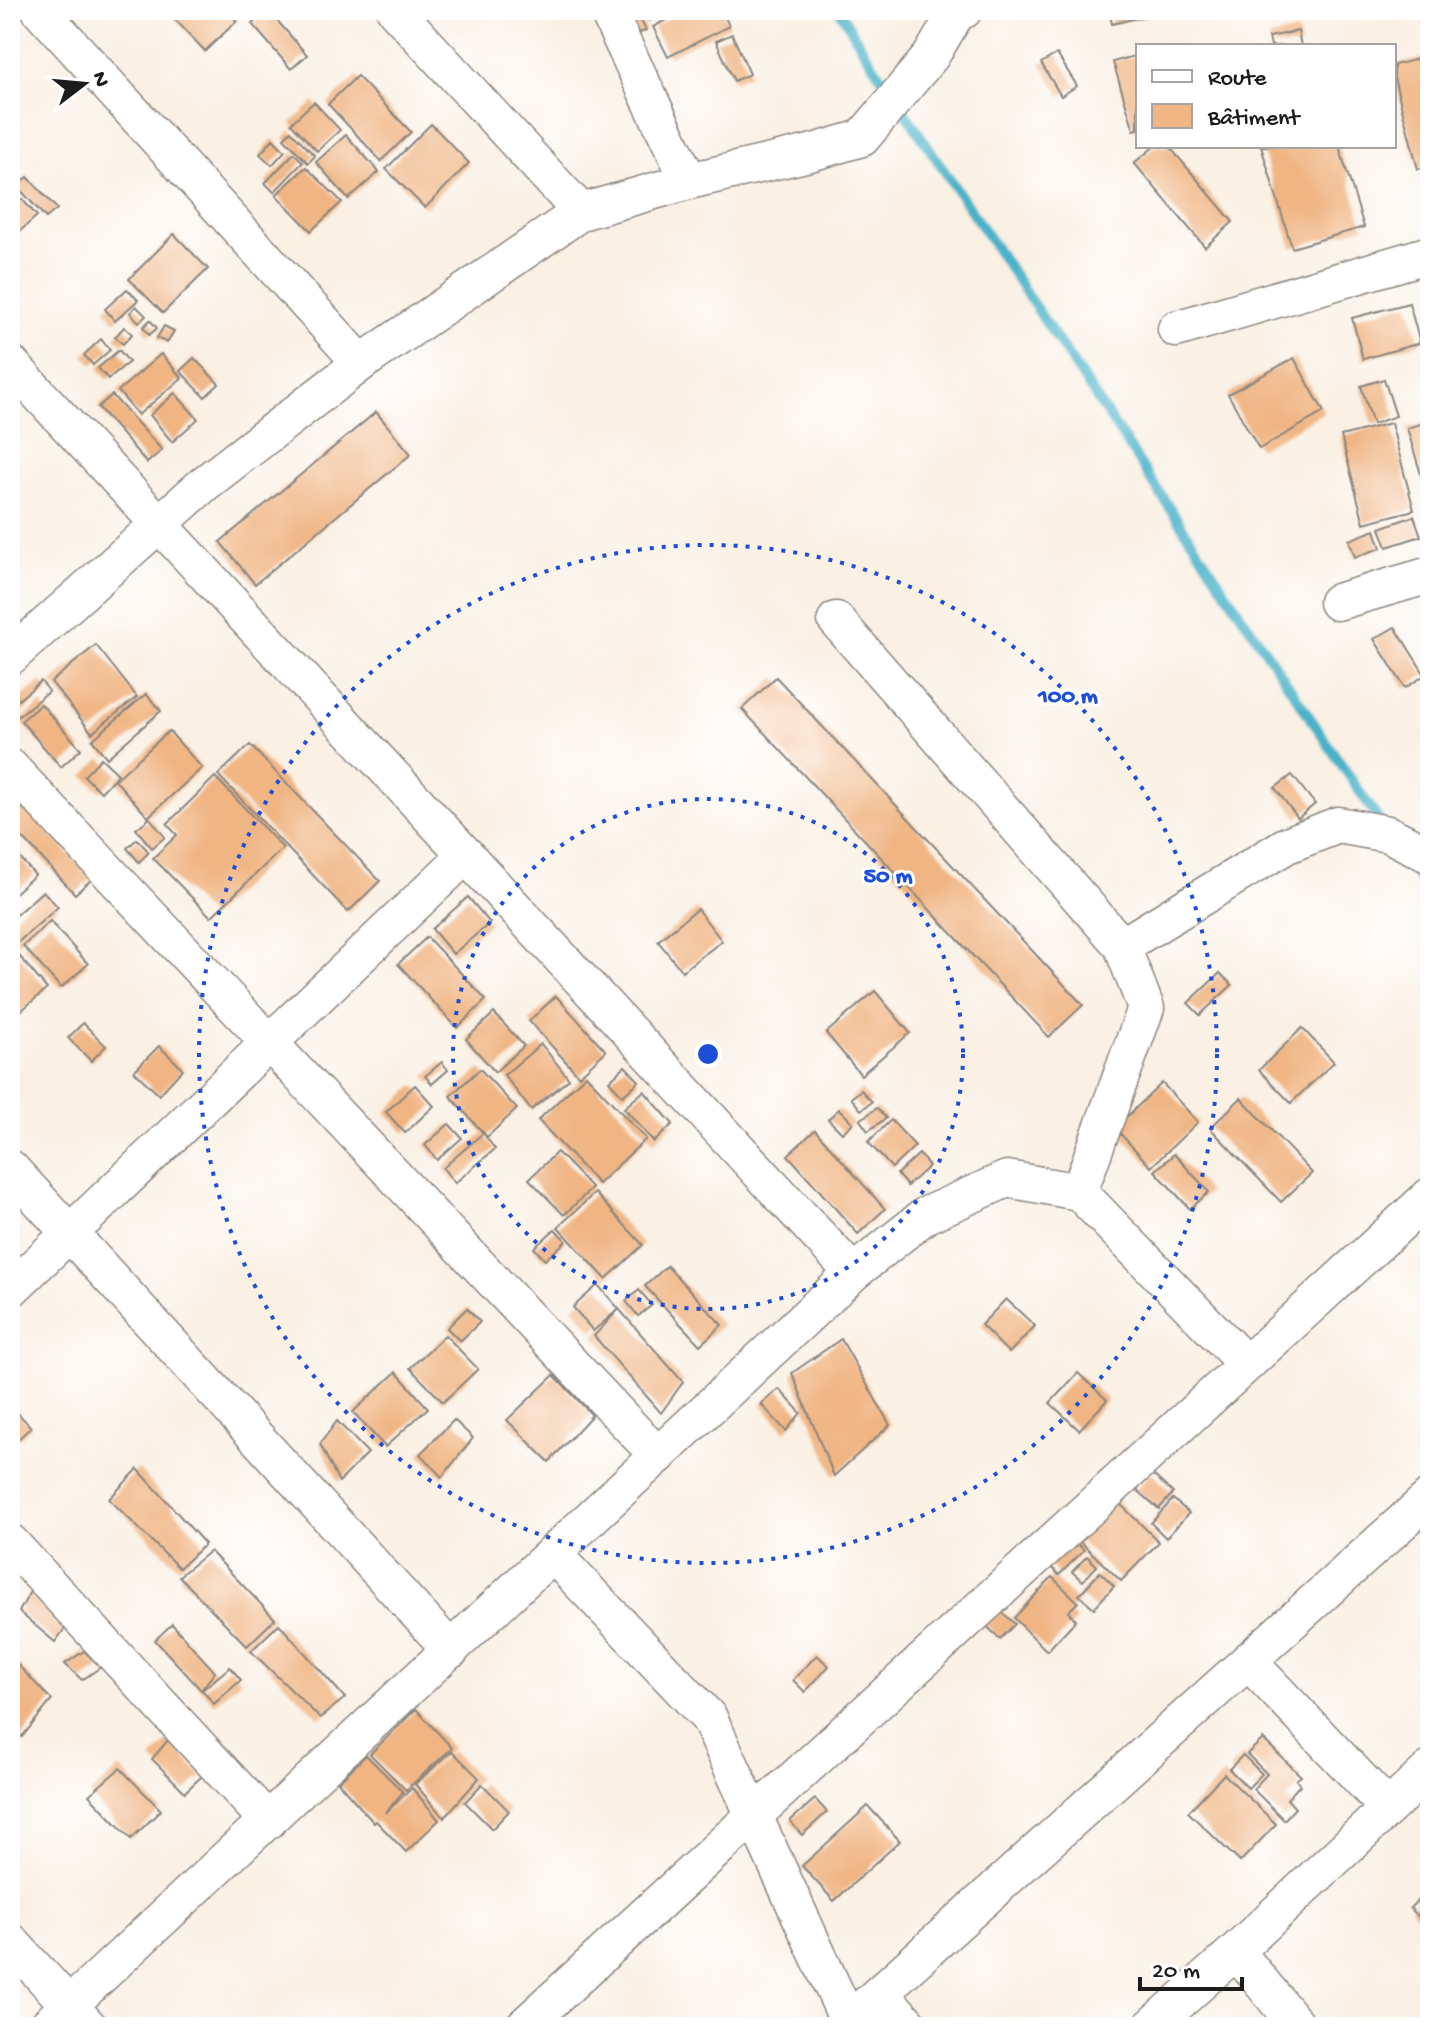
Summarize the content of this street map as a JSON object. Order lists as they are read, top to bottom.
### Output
{
  "legend": ["Route", "Bâtiment"],
  "scale_bar": "20 m",
  "north": "right",
  "rings": ["100 m", "50 m"]
}
